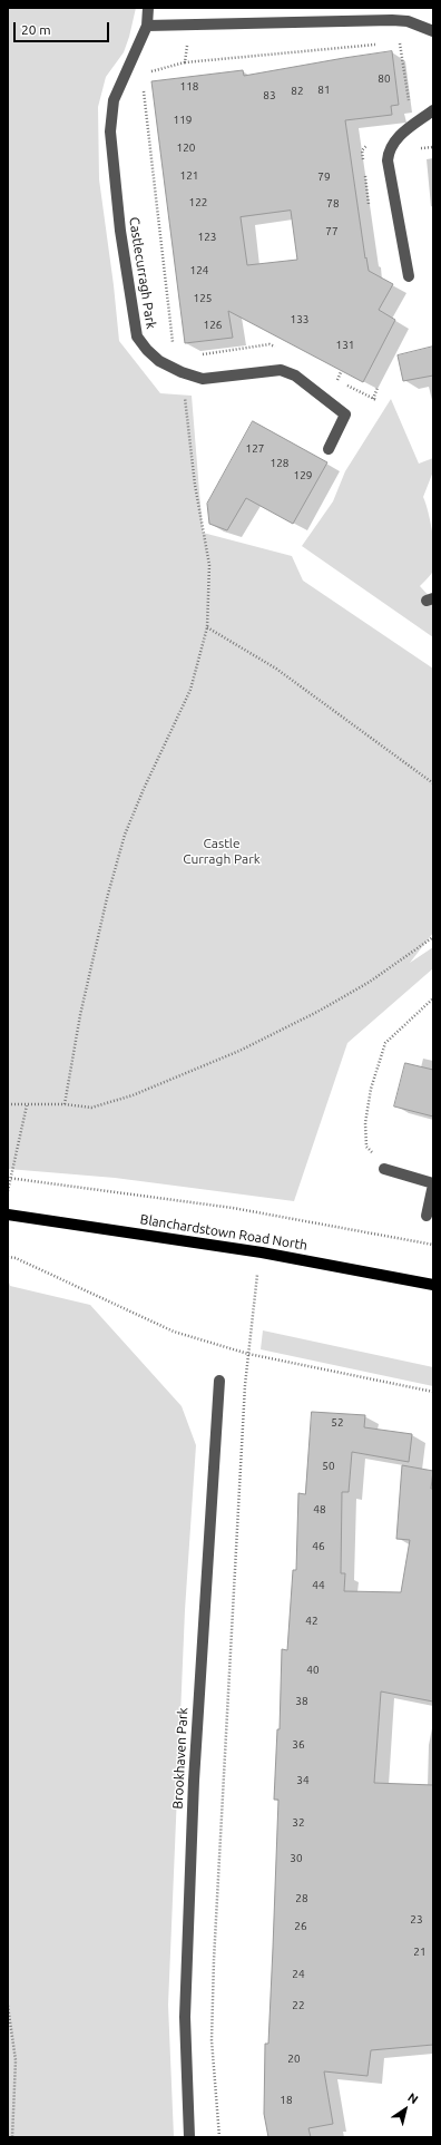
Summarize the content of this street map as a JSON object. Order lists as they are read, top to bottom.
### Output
{
  "streets": {
    "main road": ["Blanchardstown Road North"],
    "street": ["Castlecurragh Park", "Brookhaven Park"]
  },
  "parks": ["Castle Curragh Park"],
  "house_numbers": [
    "80",
    "118",
    "81",
    "82",
    "83",
    "119",
    "120",
    "121",
    "79",
    "122",
    "78",
    "77",
    "123",
    "124",
    "125",
    "133",
    "126",
    "131",
    "127",
    "128",
    "129",
    "52",
    "50",
    "48",
    "46",
    "44",
    "42",
    "40",
    "38",
    "36",
    "34",
    "32",
    "30",
    "28",
    "23",
    "26",
    "21",
    "24",
    "22",
    "20",
    "18"
  ],
  "scale_bar": "20 m",
  "north": "top right"
}
